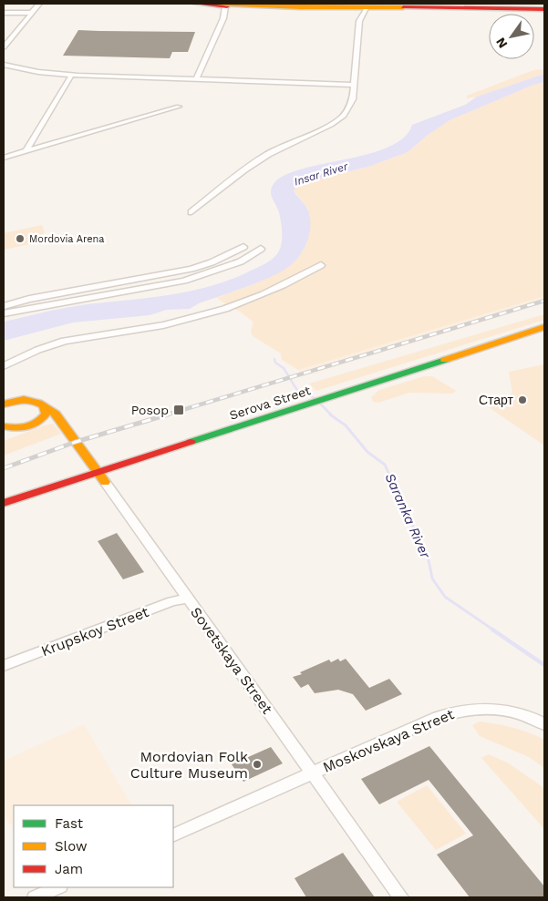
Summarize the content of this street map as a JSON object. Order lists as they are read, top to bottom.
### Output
{
  "streets": {
    "main road": ["Serova Street", "Sovetskaya Street"],
    "street": ["Krupskoy Street", "Moskovskaya Street"]
  },
  "crossings": [
    ["Serova Street", "Sovetskaya Street"],
    ["Krupskoy Street", "Sovetskaya Street"],
    ["Sovetskaya Street", "Moskovskaya Street"]
  ],
  "water": ["Insar River", "Saranka River"],
  "places": {
    "other": ["Mordovia Arena", "Старт", "Mordovian Folk Culture Museum"],
    "transit": ["Posop"]
  },
  "legend": ["Fast", "Slow", "Jam"],
  "north": "bottom left"
}
